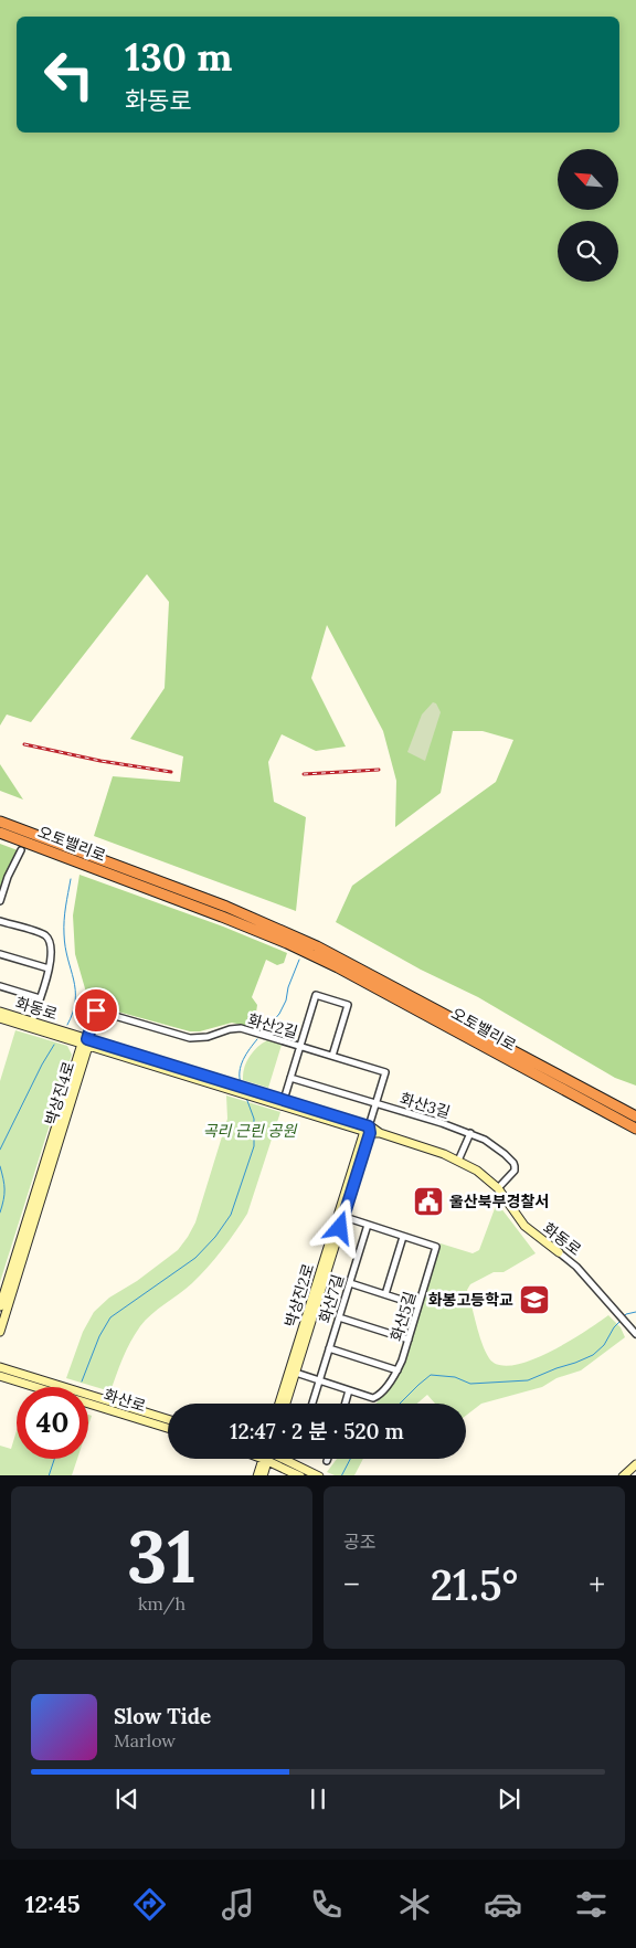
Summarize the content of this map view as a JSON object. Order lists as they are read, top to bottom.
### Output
{
  "streets": {
    "highway": ["오토밸리로"],
    "street": [
      "화동로",
      "화산2길",
      "박상진4로",
      "화산3길",
      "박상진2로",
      "화산7길",
      "화산5길",
      "화산로"
    ]
  },
  "crossings": [
    ["화동로", "화산2길"],
    ["화동로", "박상진4로"],
    ["화동로", "화산3길"],
    ["화동로", "박상진2로"],
    ["화산2길", "박상진4로"],
    ["화산2길", "화산3길"],
    ["화산2길", "박상진2로"],
    ["박상진2로", "화산5길"],
    ["화산7길", "화산5길"]
  ],
  "parks": ["곡리 근린 공원"],
  "places": {
    "public building": ["울산북부경찰서"],
    "school or university": ["화봉고등학교"]
  },
  "north": "top left",
  "page": {
    "turn": ["130 m", "화동로"],
    "limit": "40",
    "trip": "12:47 · 2 분 · 520 m",
    "tile": [
      ["31", "km/h"],
      "공조"
    ],
    "heat": ["−", "21.5°", "+"],
    "song": ["Slow Tide", "Marlow"],
    "tabs": "12:45"
  }
}
